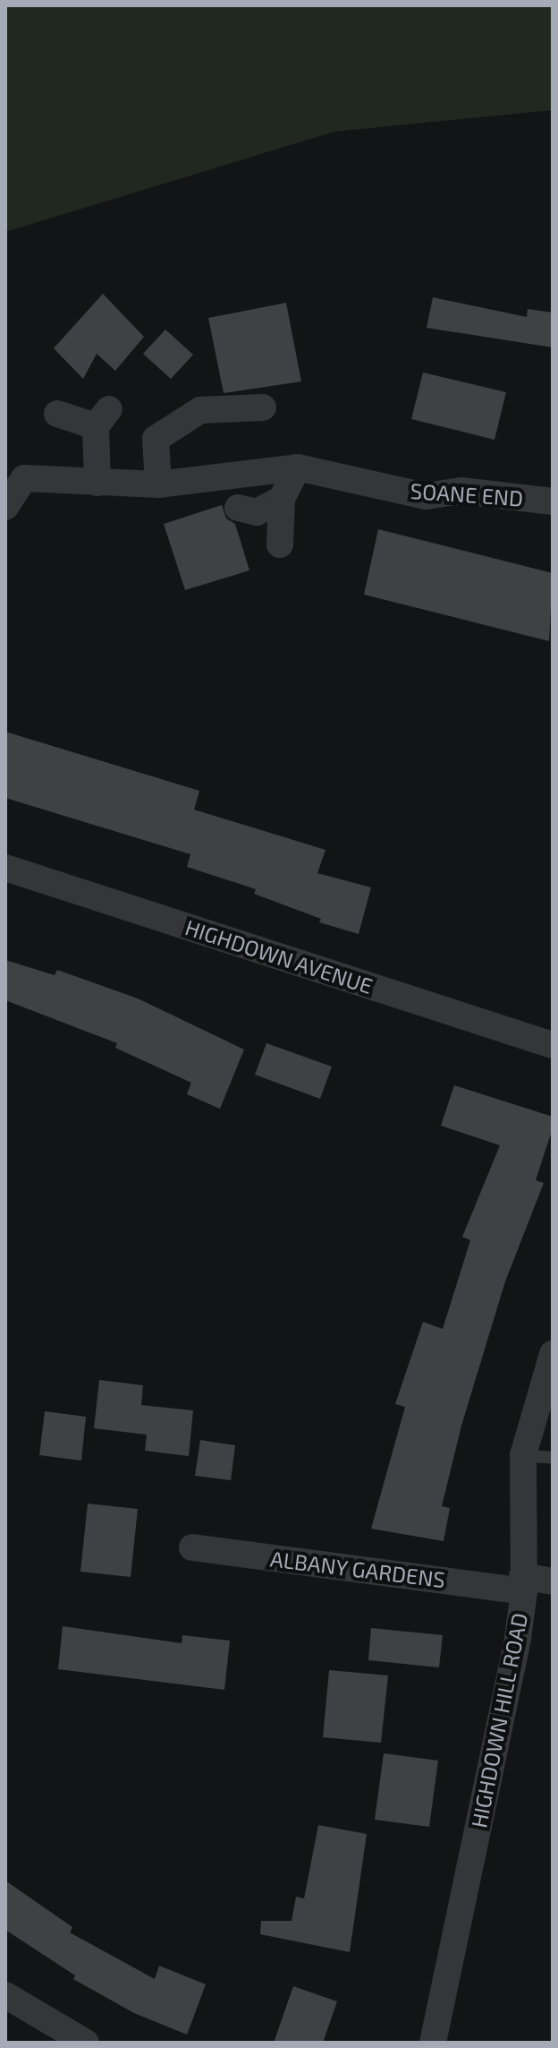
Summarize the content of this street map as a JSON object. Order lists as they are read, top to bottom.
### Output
{
  "streets": {
    "street": [
      "SOANE END",
      "HIGHDOWN AVENUE",
      "ALBANY GARDENS",
      "HIGHDOWN HILL ROAD"
    ]
  },
  "crossings": [
    ["ALBANY GARDENS", "HIGHDOWN HILL ROAD"]
  ]
}
